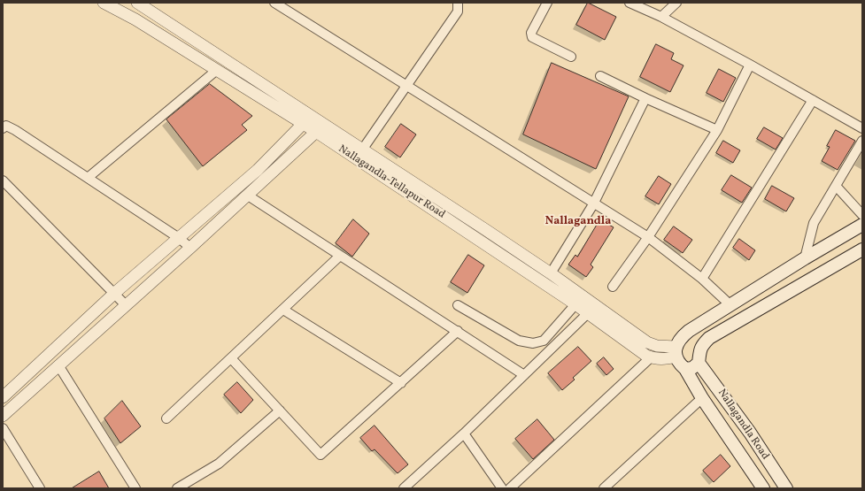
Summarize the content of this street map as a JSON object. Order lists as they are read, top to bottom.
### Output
{
  "streets": {
    "main road": ["Nallagandla Road"],
    "street": ["Nallagandla-Tellapur Road"]
  },
  "crossings": [
    ["Nallagandla-Tellapur Road", "Nallagandla Road"]
  ],
  "districts": ["Nallagandla"]
}
